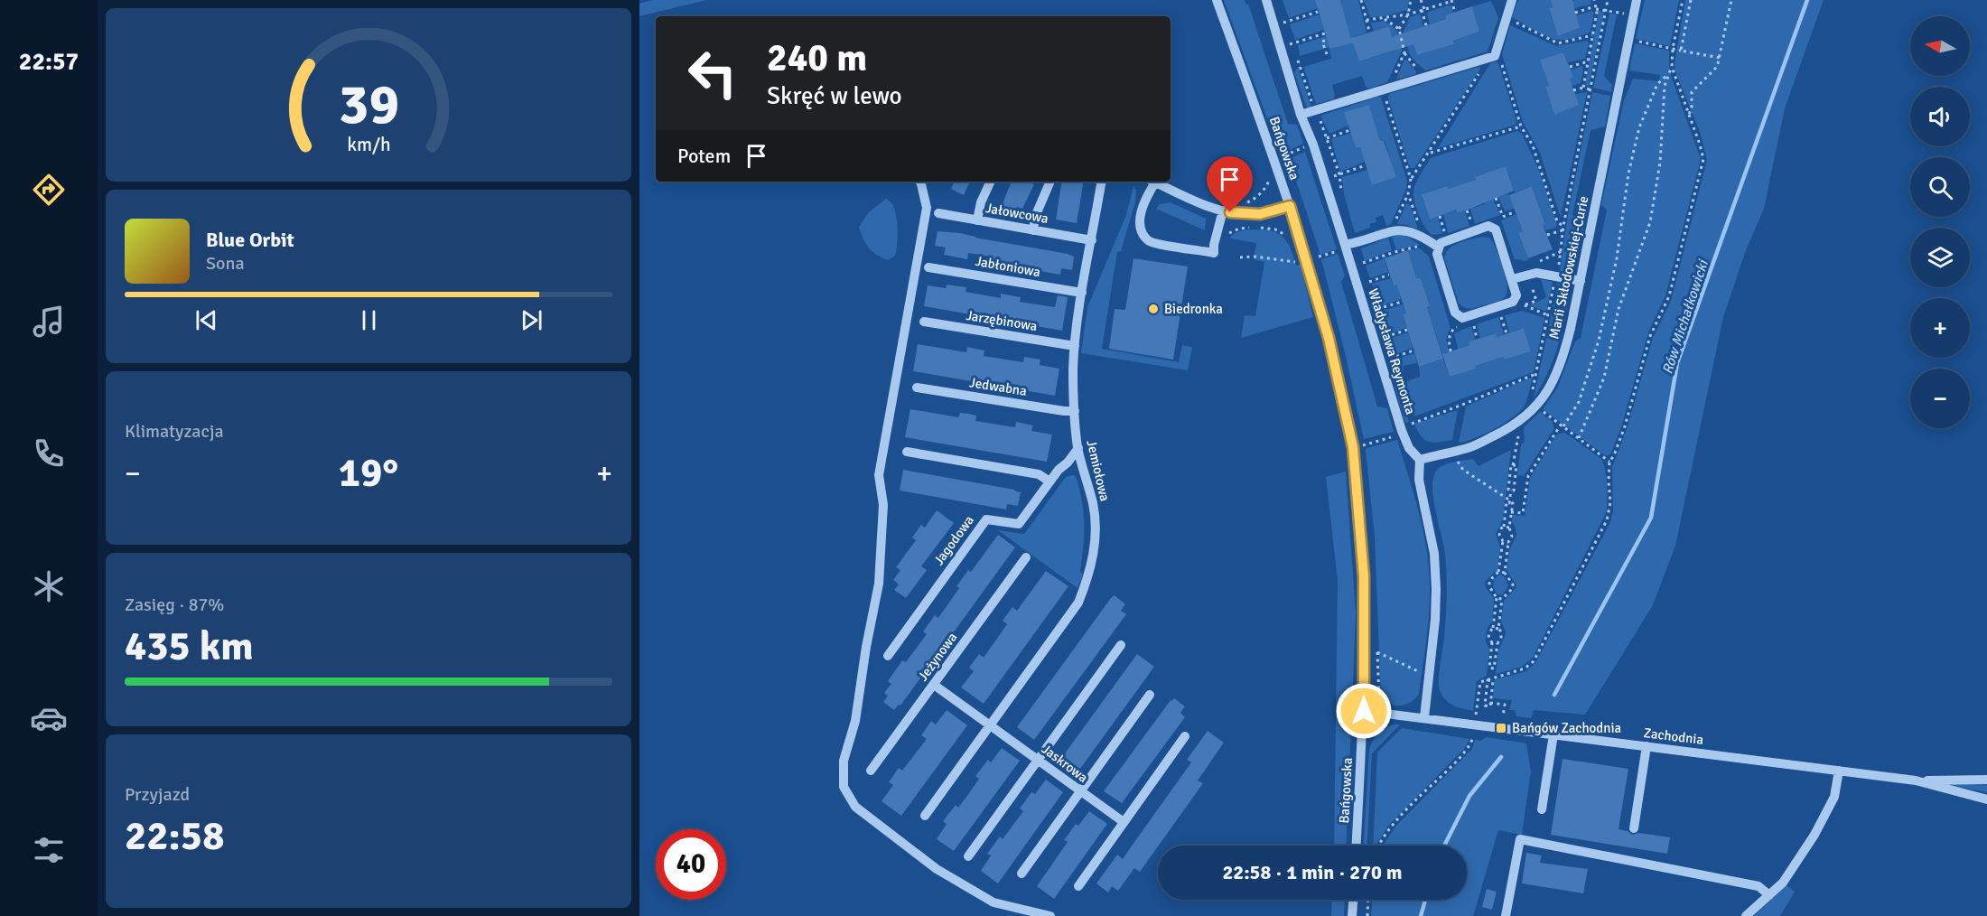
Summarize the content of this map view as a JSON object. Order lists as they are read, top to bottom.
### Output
{
  "streets": {
    "street": [
      "Bańgowska",
      "Jałowcowa",
      "Jabłoniowa",
      "Marii Skłodowskiej-Curie",
      "Jarzębinowa",
      "Władysława Reymonta",
      "Jedwabna",
      "Jemiołowa",
      "Jagodowa",
      "Jeżynowa",
      "Zachodnia",
      "Jaskrowa"
    ]
  },
  "crossings": [
    ["Bańgowska", "Zachodnia"],
    ["Jałowcowa", "Jemiołowa"],
    ["Jabłoniowa", "Jemiołowa"],
    ["Marii Skłodowskiej-Curie", "Władysława Reymonta"],
    ["Jarzębinowa", "Jemiołowa"],
    ["Jedwabna", "Jemiołowa"],
    ["Jemiołowa", "Jagodowa"],
    ["Jemiołowa", "Jaskrowa"],
    ["Jeżynowa", "Jaskrowa"]
  ],
  "water": ["Rów Michałkowicki"],
  "places": {
    "other": ["Biedronka"],
    "transit": ["Bańgów Zachodnia"]
  },
  "north": "left",
  "page": {
    "tabs": "22:57",
    "map_buttons": ["+", "−"],
    "turn": ["240 m", "Skręć w lewo"],
    "then": "Potem",
    "song": ["Blue Orbit", "Sona"],
    "tile": [
      "Klimatyzacja",
      ["Zasięg · 87%", "435 km"],
      ["Przyjazd", "22:58"]
    ],
    "heat": ["−", "19°", "+"],
    "limit": "40",
    "trip": "22:58 · 1 min · 270 m",
    "gauge": ["39", "km/h"]
  }
}
